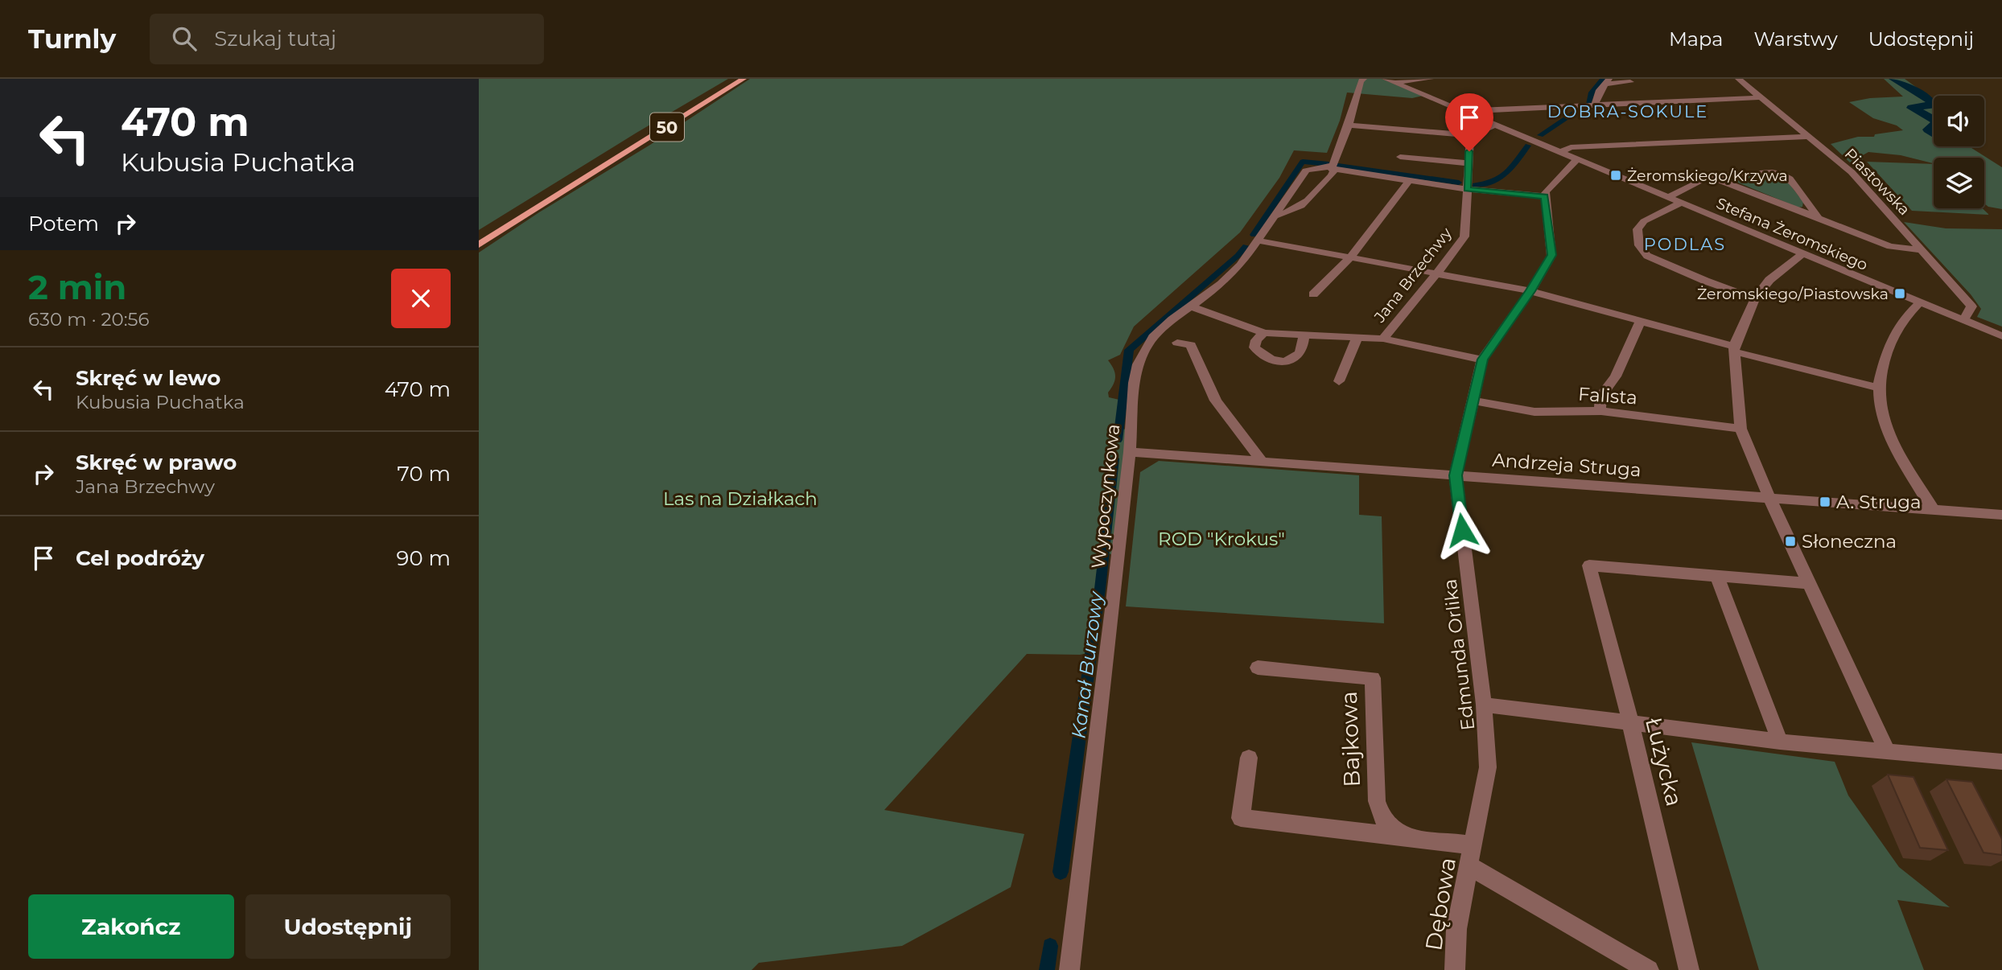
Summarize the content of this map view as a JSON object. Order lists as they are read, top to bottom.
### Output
{
  "streets": {
    "main road": ["50"],
    "street": [
      "Piastowska",
      "Stefana Żeromskiego",
      "Jana Brzechwy",
      "Falista",
      "Andrzeja Struga",
      "Wypoczynkowa",
      "Edmunda Orlika",
      "Bajkowa",
      "Łużycka",
      "Dębowa"
    ]
  },
  "crossings": [
    ["Piastowska", "Stefana Żeromskiego"],
    ["Jana Brzechwy", "Wypoczynkowa"],
    ["Jana Brzechwy", "Edmunda Orlika"],
    ["Falista", "Edmunda Orlika"],
    ["Andrzeja Struga", "Wypoczynkowa"],
    ["Andrzeja Struga", "Edmunda Orlika"],
    ["Edmunda Orlika", "Dębowa"]
  ],
  "districts": ["DOBRA-SOKULE", "PODLAS"],
  "water": ["Kanał Burzowy"],
  "parks": ["Las na Działkach", "ROD \"Krokus\""],
  "places": {
    "transit": [
      "Żeromskiego/Krzywa",
      "Żeromskiego/Piastowska",
      "A. Struga",
      "Słoneczna"
    ]
  },
  "page": {
    "header": "Turnly",
    "search": "Szukaj tutaj",
    "nav": ["Mapa", "Warstwy", "Udostępnij"],
    "turn": ["470 m", "Kubusia Puchatka"],
    "then": "Potem",
    "heading": ["2 min", "630 m · 20:56"],
    "list": [
      {
        "name": "Skręć w lewo",
        "note": "Kubusia Puchatka",
        "value": "470 m"
      },
      {
        "name": "Skręć w prawo",
        "note": "Jana Brzechwy",
        "value": "70 m"
      },
      {
        "name": "Cel podróży",
        "value": "90 m"
      }
    ],
    "buttons": ["Zakończ", "Udostępnij"]
  }
}
